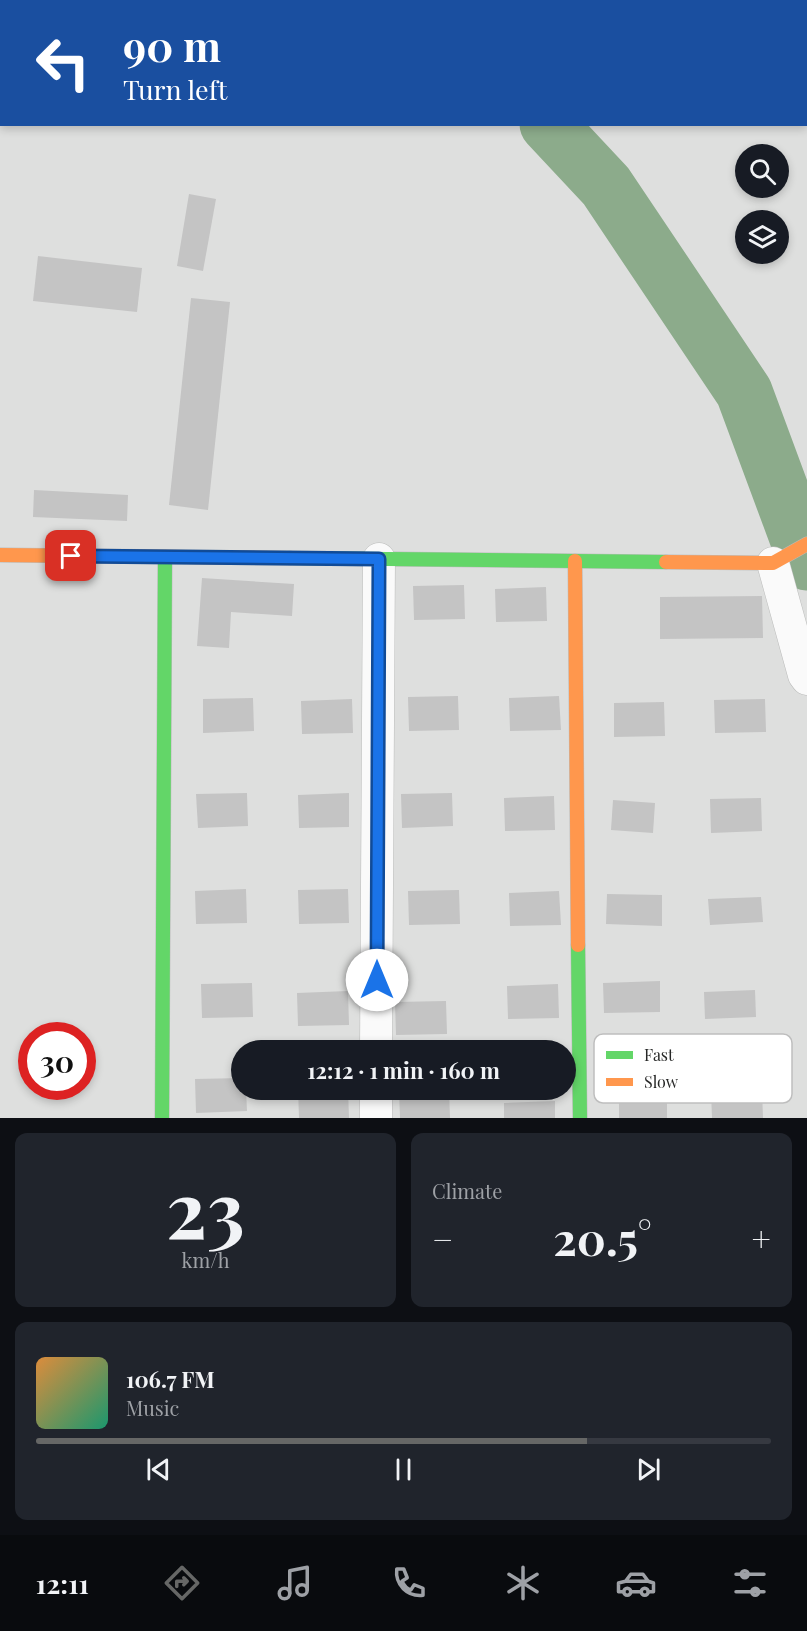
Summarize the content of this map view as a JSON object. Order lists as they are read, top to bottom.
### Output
{
  "legend": ["Fast", "Slow"],
  "page": {
    "turn": ["90 m", "Turn left"],
    "limit": "30",
    "trip": "12:12 · 1 min · 160 m",
    "tile": [
      ["23", "km/h"],
      "Climate"
    ],
    "heat": ["−", "20.5°", "+"],
    "song": ["106.7 FM", "Music"],
    "tabs": "12:11"
  }
}
